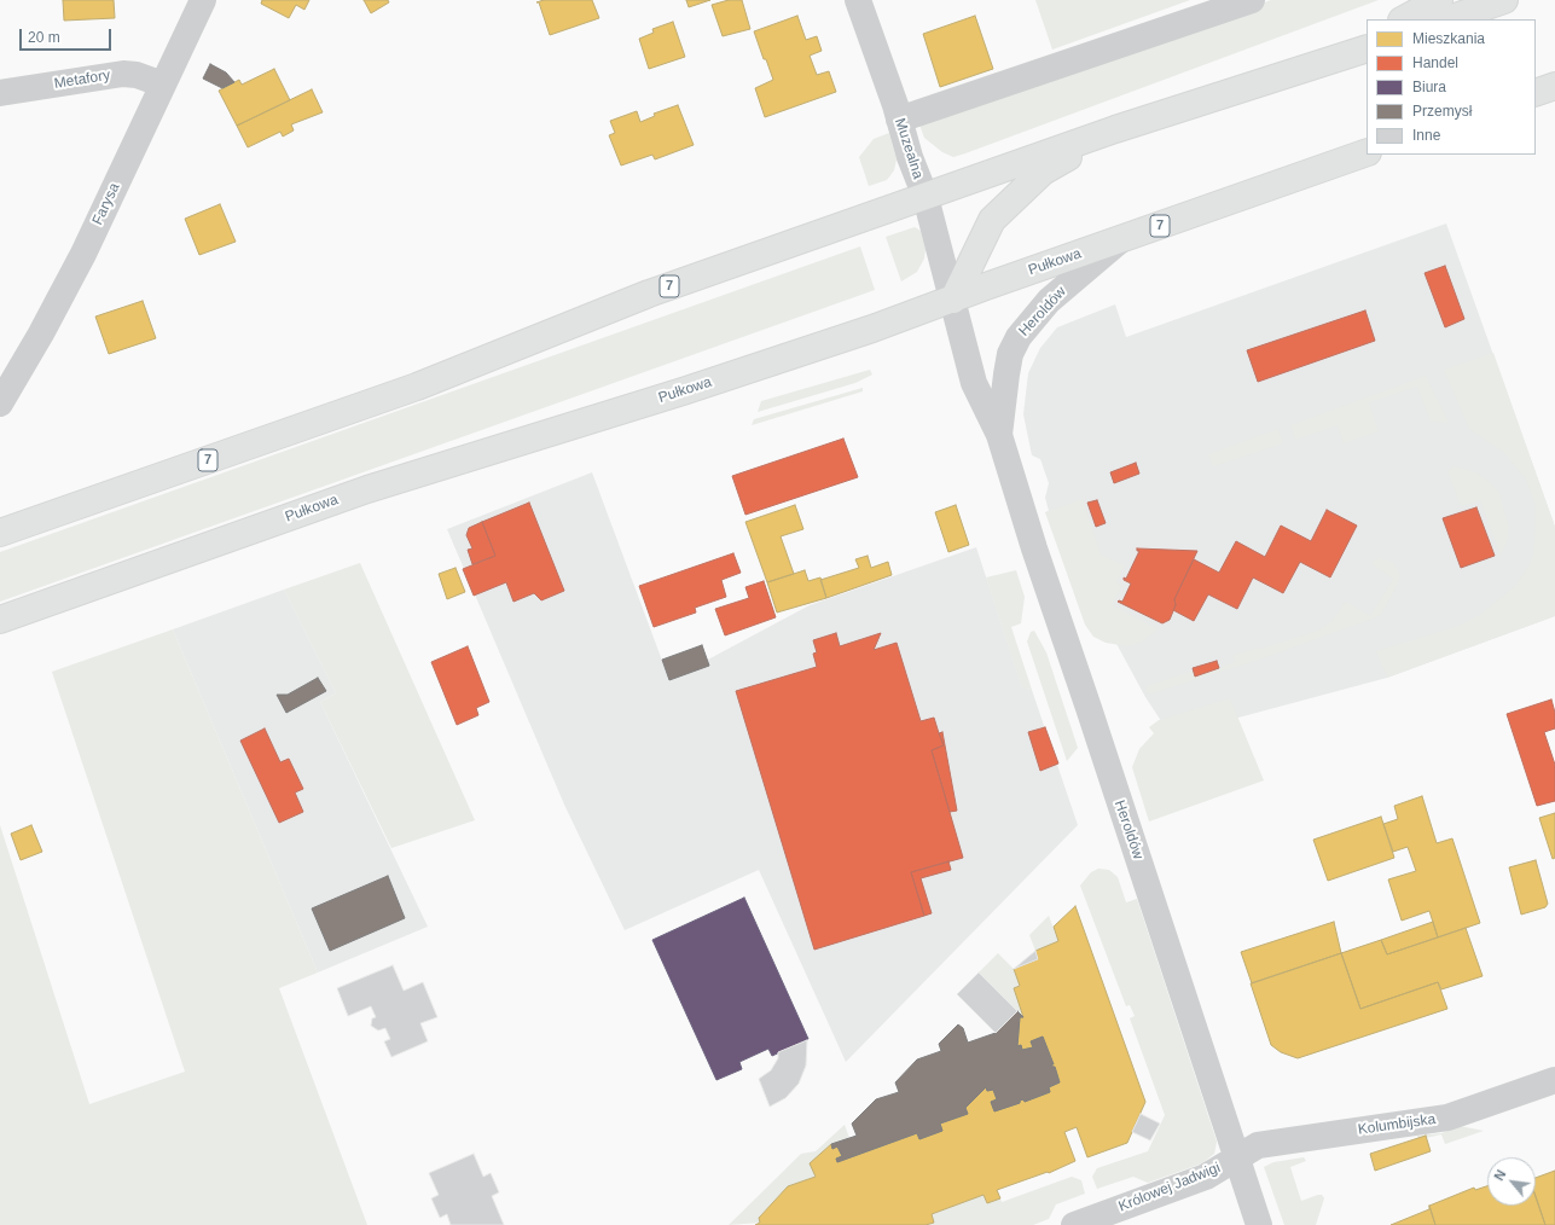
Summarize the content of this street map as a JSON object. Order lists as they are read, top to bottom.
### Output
{
  "streets": {
    "highway": ["7", "Pułkowa"],
    "street": [
      "Metafory",
      "Muzealna",
      "Farysa",
      "Heroldów",
      "Kolumbijska",
      "Królowej Jadwigi"
    ]
  },
  "crossings": [
    ["Metafory", "Farysa"],
    ["Muzealna", "7"],
    ["Muzealna", "Pułkowa"],
    ["Muzealna", "Heroldów"],
    ["Pułkowa", "Heroldów"],
    ["Heroldów", "Kolumbijska"],
    ["Heroldów", "Królowej Jadwigi"],
    ["Kolumbijska", "Królowej Jadwigi"]
  ],
  "legend": [
    "Mieszkania",
    "Handel",
    "Biura",
    "Przemysł",
    "Inne"
  ],
  "scale_bar": "20 m",
  "north": "top left"
}
